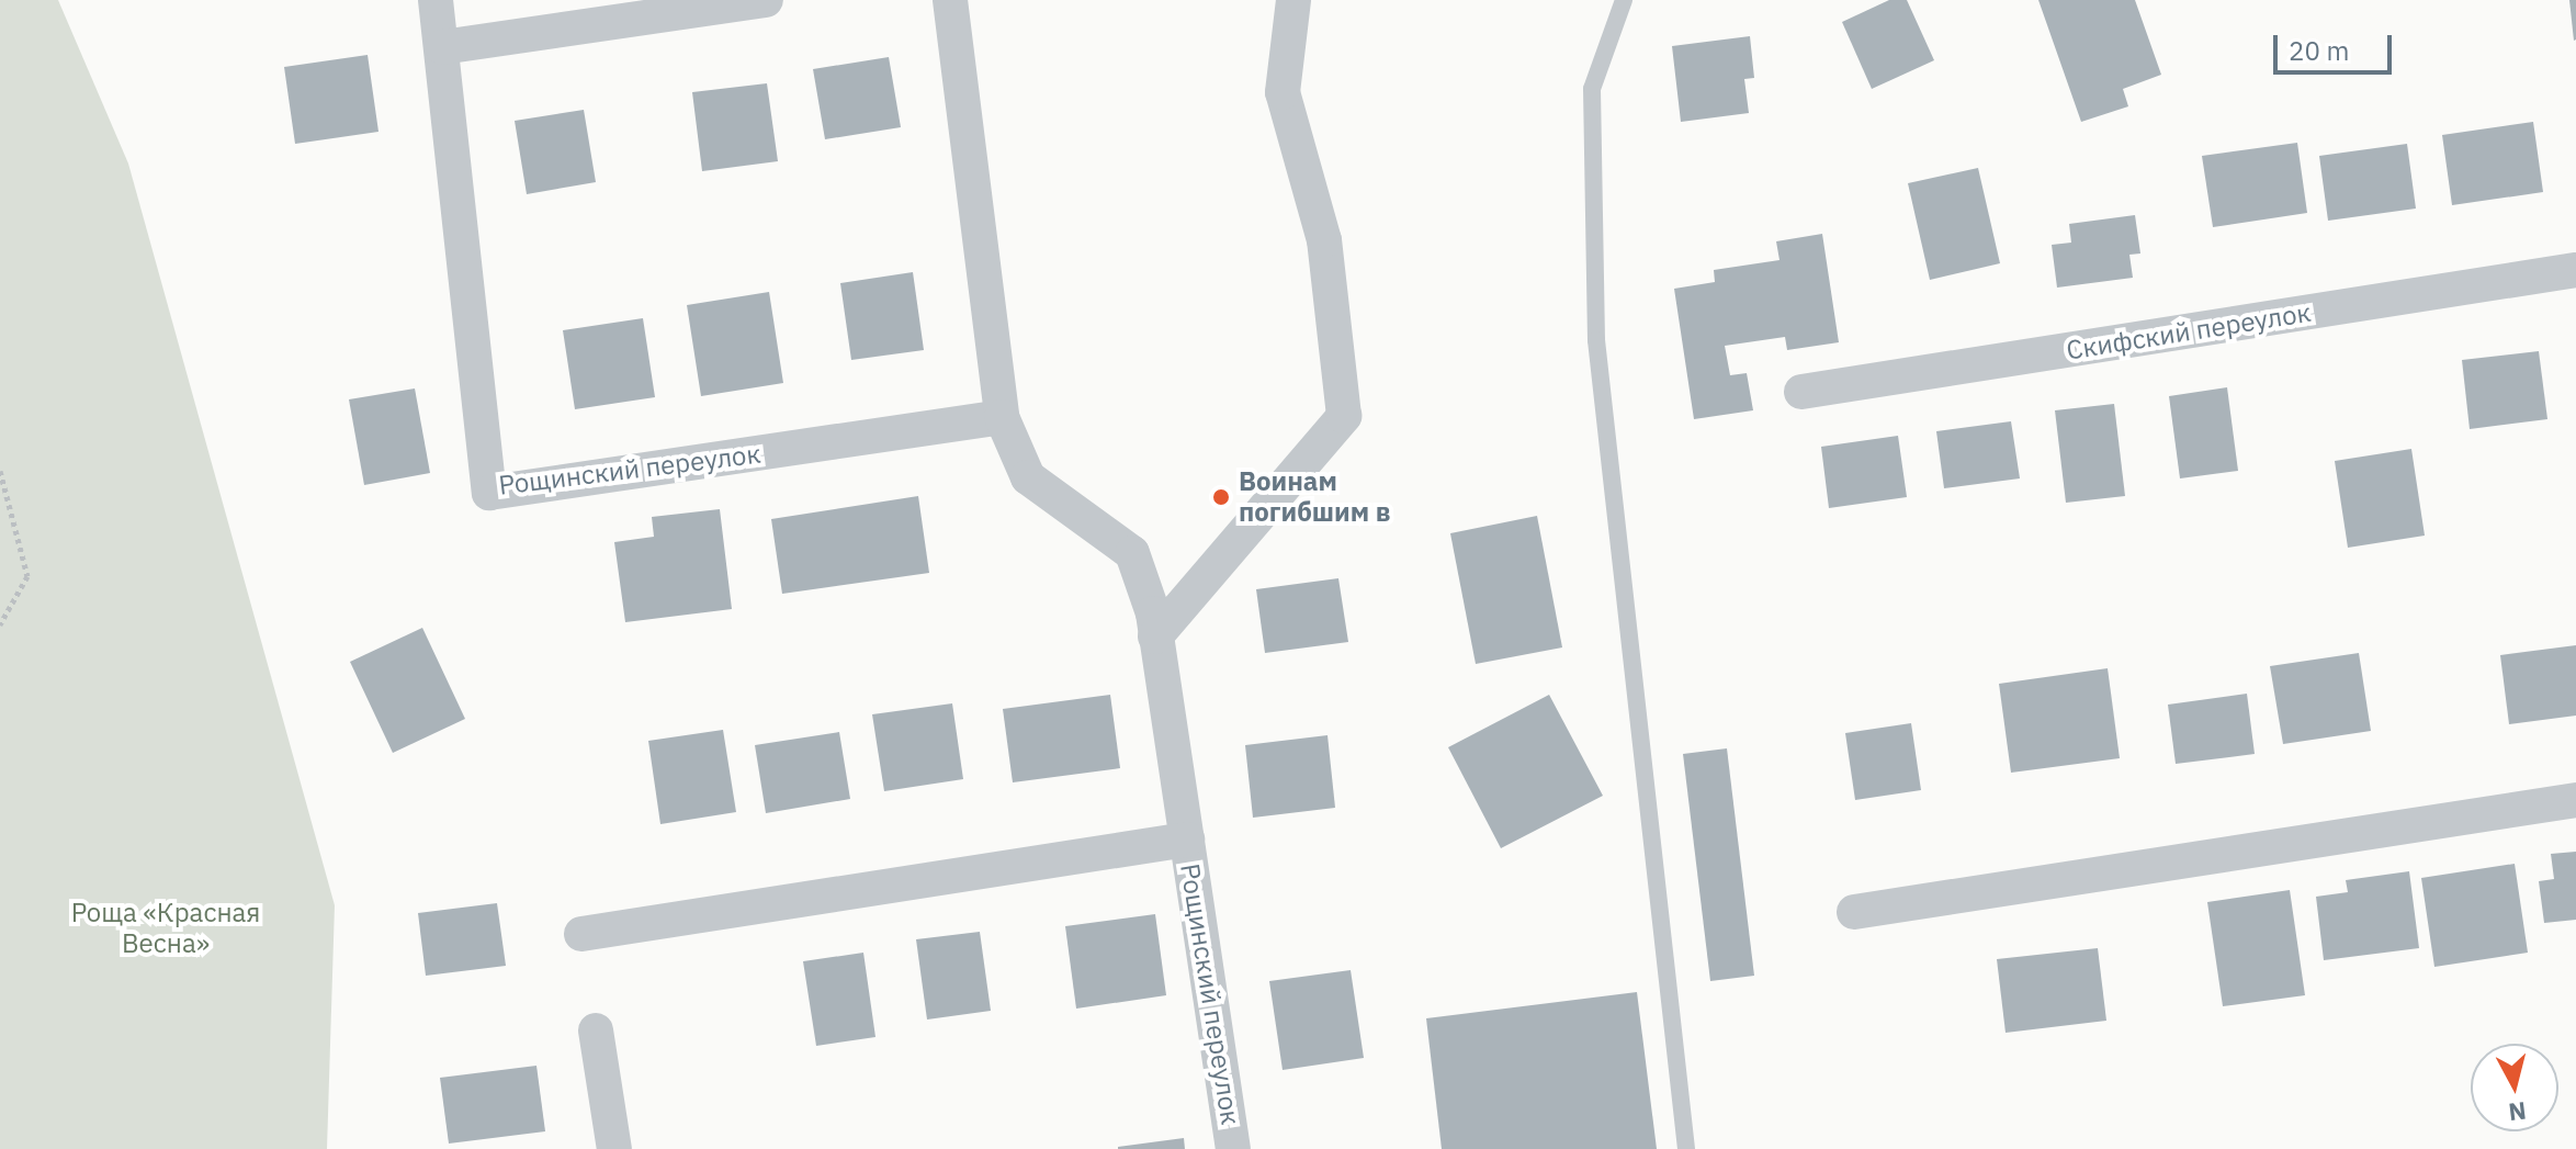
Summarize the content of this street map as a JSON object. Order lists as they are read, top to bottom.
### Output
{
  "streets": {
    "street": ["Скифский переулок", "Рощинский переулок"]
  },
  "parks": ["Роща «Красная Весна»"],
  "places": ["Воинам погибшим в"],
  "scale_bar": "20 m",
  "north": "bottom"
}
